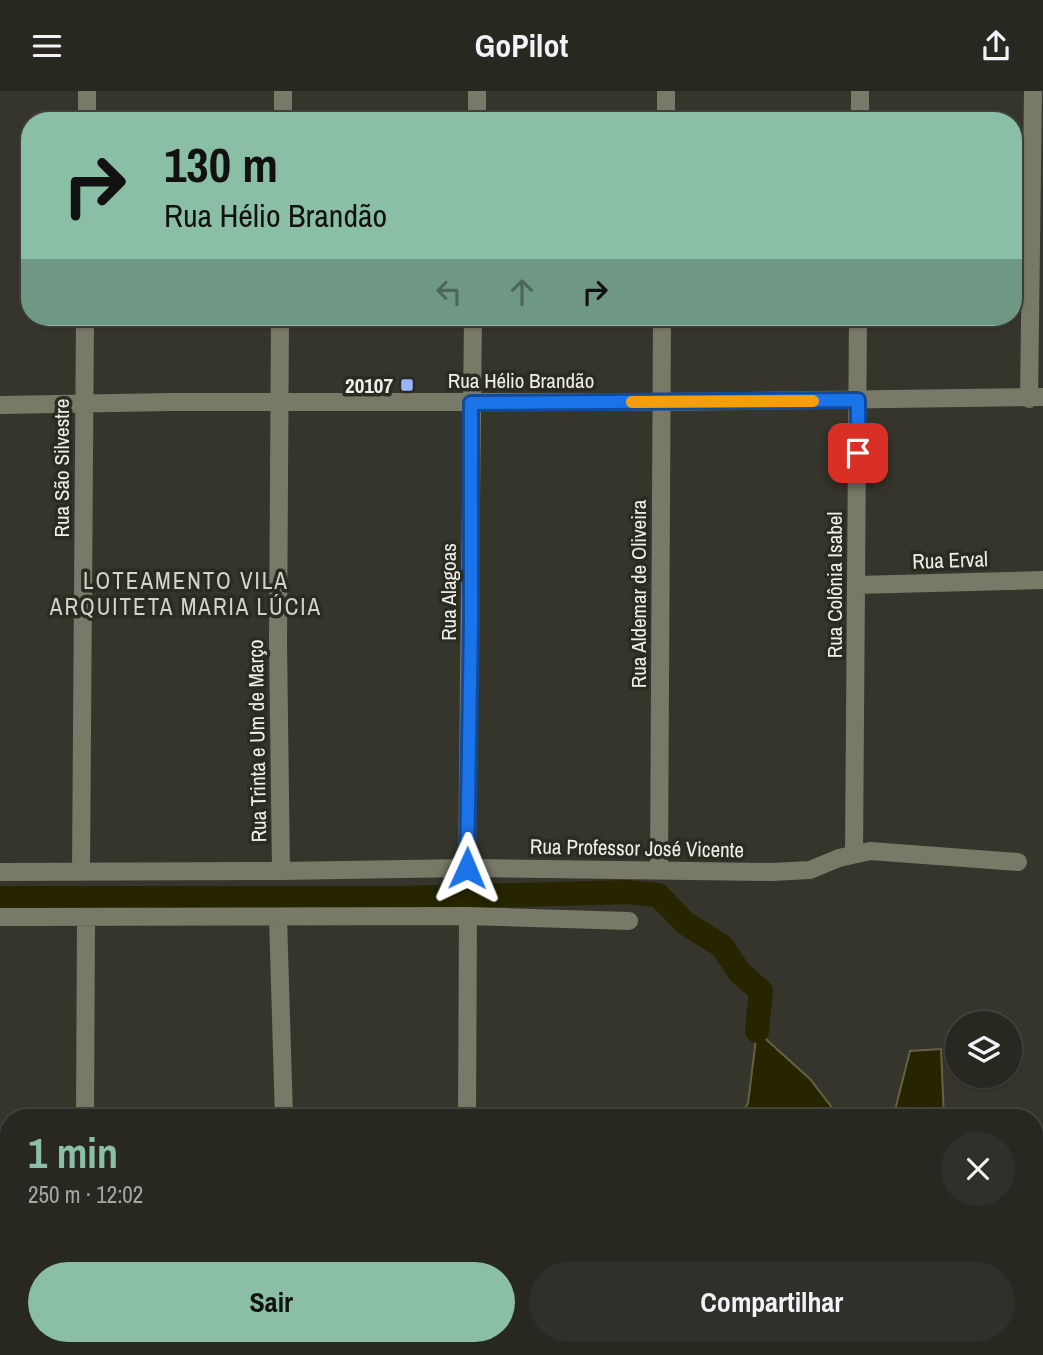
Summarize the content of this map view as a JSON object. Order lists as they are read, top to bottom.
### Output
{
  "streets": {
    "street": [
      "Rua Hélio Brandão",
      "Rua São Silvestre",
      "Rua Erval",
      "Rua Colônia Isabel",
      "Rua Alagoas",
      "Rua Aldemar de Oliveira",
      "Rua Trinta e Um de Março",
      "Rua Professor José Vicente"
    ]
  },
  "crossings": [
    ["Rua Hélio Brandão", "Rua São Silvestre"],
    ["Rua Hélio Brandão", "Rua Colônia Isabel"],
    ["Rua Hélio Brandão", "Rua Alagoas"],
    ["Rua Hélio Brandão", "Rua Aldemar de Oliveira"],
    ["Rua Hélio Brandão", "Rua Trinta e Um de Março"],
    ["Rua São Silvestre", "Rua Professor José Vicente"],
    ["Rua Erval", "Rua Colônia Isabel"],
    ["Rua Colônia Isabel", "Rua Professor José Vicente"],
    ["Rua Alagoas", "Rua Professor José Vicente"],
    ["Rua Aldemar de Oliveira", "Rua Professor José Vicente"],
    ["Rua Trinta e Um de Março", "Rua Professor José Vicente"]
  ],
  "districts": ["LOTEAMENTO VILA ARQUITETA MARIA LÚCIA"],
  "places": {
    "transit": ["20107"]
  },
  "page": {
    "header": "GoPilot",
    "turn": ["130 m", "Rua Hélio Brandão"],
    "heading": ["1 min", "250 m · 12:02"],
    "buttons": ["Sair", "Compartilhar"]
  }
}
